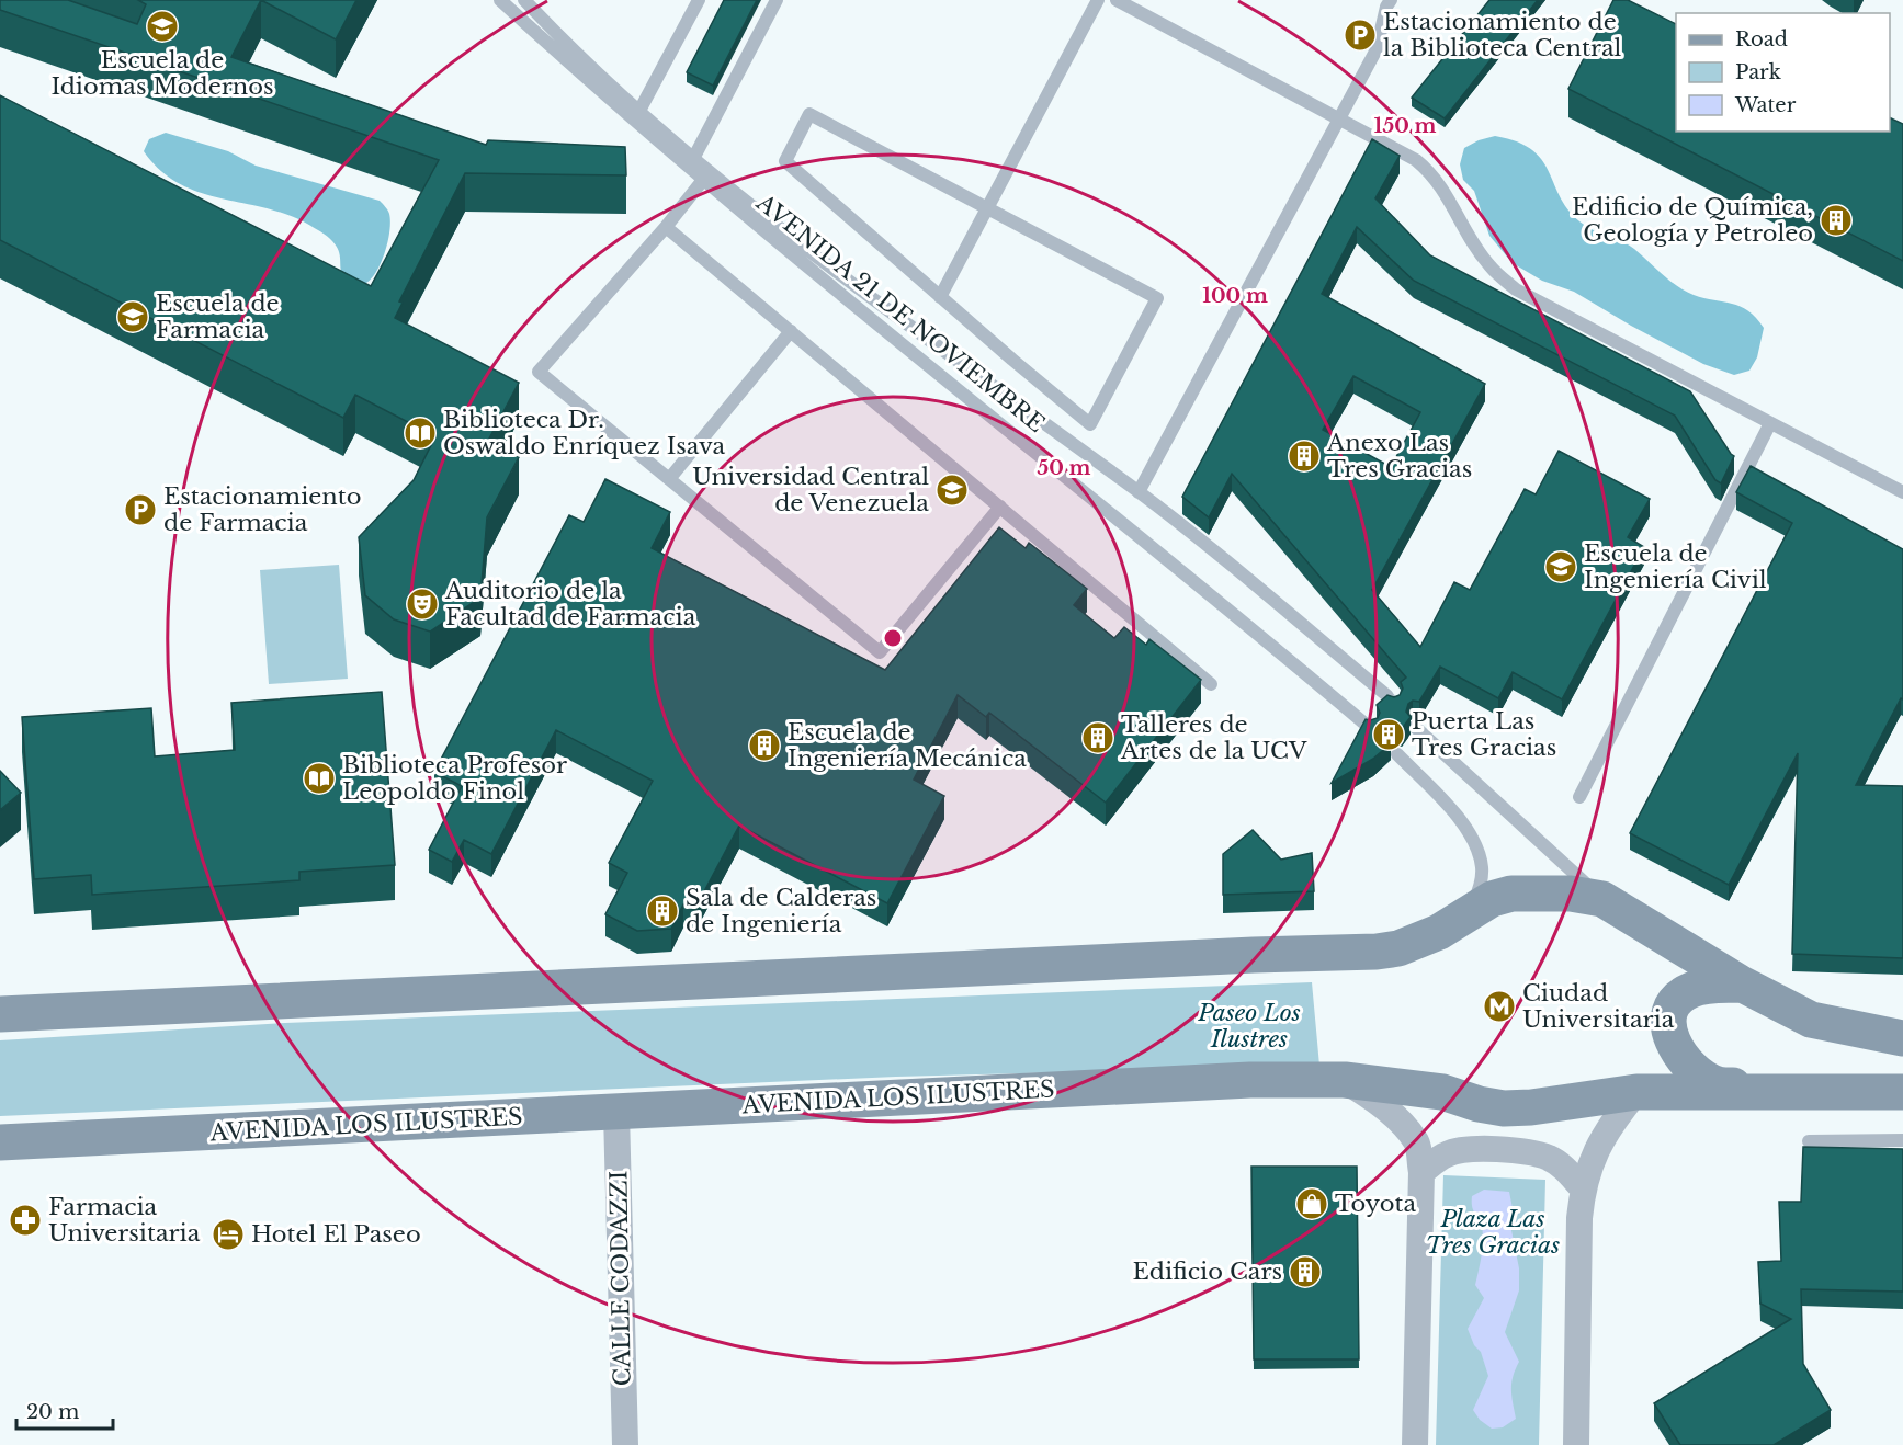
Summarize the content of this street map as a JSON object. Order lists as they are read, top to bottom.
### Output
{
  "streets": {
    "main road": ["AVENIDA LOS ILUSTRES"],
    "street": ["CALLE CODAZZI"],
    "lane": ["AVENIDA 21 DE NOVIEMBRE"]
  },
  "crossings": [
    ["AVENIDA LOS ILUSTRES", "CALLE CODAZZI"]
  ],
  "parks": ["Paseo Los Ilustres", "Plaza Las Tres Gracias"],
  "places": {
    "school or university": [
      "Escuela de Idiomas Modernos",
      "Escuela de Farmacia",
      "Universidad Central de Venezuela",
      "Escuela de Ingeniería Civil"
    ],
    "parking": ["Estacionamiento de la Biblioteca Central", "Estacionamiento de Farmacia"],
    "building": [
      "Edificio de Química, Geología y Petroleo",
      "Anexo Las Tres Gracias",
      "Puerta Las Tres Gracias",
      "Talleres de Artes de la UCV",
      "Escuela de Ingeniería Mecánica",
      "Sala de Calderas de Ingeniería",
      "Edificio Cars"
    ],
    "library": ["Biblioteca Dr. Oswaldo Enríquez Isava", "Biblioteca Profesor Leopoldo Finol"],
    "theatre": ["Auditorio de la Facultad de Farmacia"],
    "metro station": ["Ciudad Universitaria"],
    "shop": ["Toyota"],
    "pharmacy": ["Farmacia Universitaria"],
    "hotel": ["Hotel El Paseo"]
  },
  "legend": ["Road", "Park", "Water"],
  "scale_bar": "20 m",
  "rings": ["150 m", "100 m", "50 m"]
}
